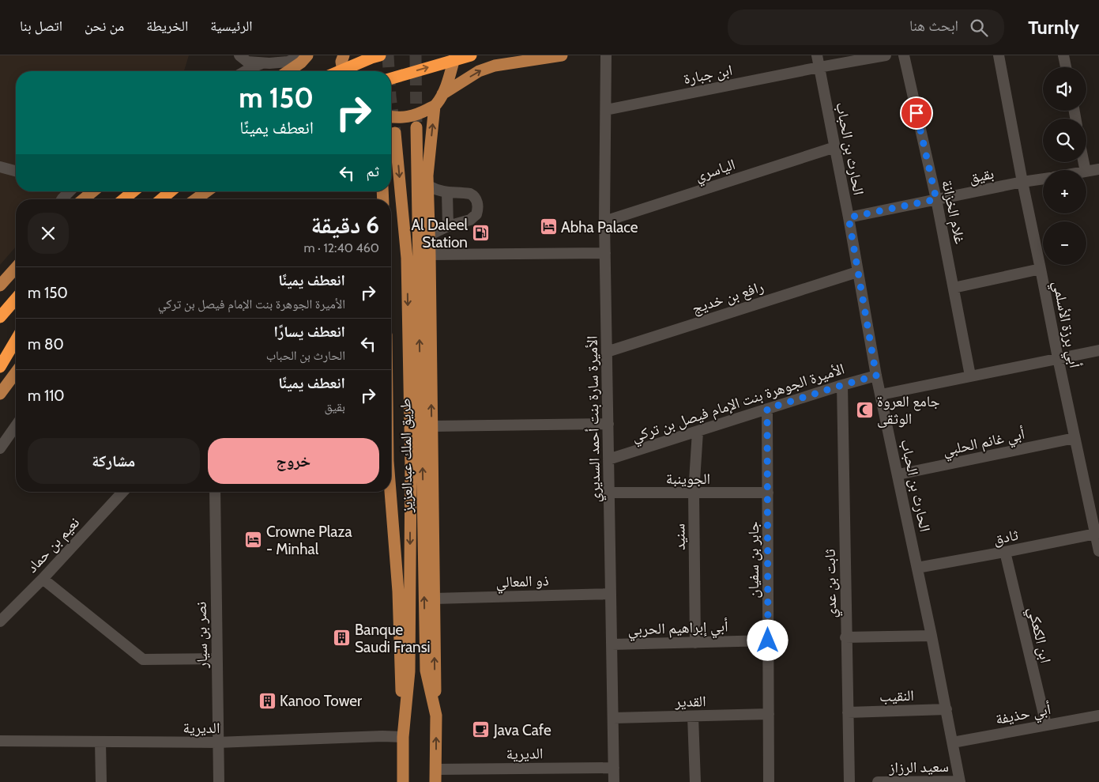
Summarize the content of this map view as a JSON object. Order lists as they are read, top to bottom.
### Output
{
  "streets": {
    "main road": ["طريق الملك عبدالعزيز"],
    "street": [
      "ابن جبارة",
      "الحارث بن الحباب",
      "الياسري",
      "بقيق",
      "غلام الخزانة",
      "رافع بن خديج",
      "أبي برزة الأسلمي",
      "الأميرة الجوهرة بنت الإمام فيصل بن تركي",
      "الأميرة سارة بنت أحمد السديري",
      "أبي غانم الحلبي",
      "الجوينبة",
      "سنيد",
      "ثادق",
      "نعيم بن حماد",
      "جابر بن سفيان",
      "ذو المعالي",
      "ثابت بن عدي",
      "أبي إبراهيم الحربي",
      "نصر بن سيار",
      "ابن الكعكي",
      "النقيب",
      "القدير",
      "أبي حذيفة",
      "الديرية",
      "سعيد الرزاز"
    ]
  },
  "crossings": [
    ["ابن جبارة", "الحارث بن الحباب"],
    ["ابن جبارة", "الأميرة سارة بنت أحمد السديري"],
    ["الحارث بن الحباب", "الياسري"],
    ["الحارث بن الحباب", "بقيق"],
    ["الحارث بن الحباب", "رافع بن خديج"],
    ["الحارث بن الحباب", "الأميرة الجوهرة بنت الإمام فيصل بن تركي"],
    ["الحارث بن الحباب", "أبي غانم الحلبي"],
    ["الحارث بن الحباب", "ثادق"],
    ["الحارث بن الحباب", "النقيب"],
    ["الحارث بن الحباب", "أبي حذيفة"],
    ["الحارث بن الحباب", "سعيد الرزاز"],
    ["الياسري", "الأميرة سارة بنت أحمد السديري"],
    ["بقيق", "غلام الخزانة"],
    ["بقيق", "أبي برزة الأسلمي"],
    ["رافع بن خديج", "الأميرة سارة بنت أحمد السديري"],
    ["أبي برزة الأسلمي", "أبي غانم الحلبي"],
    ["أبي برزة الأسلمي", "ثادق"],
    ["الأميرة الجوهرة بنت الإمام فيصل بن تركي", "الأميرة سارة بنت أحمد السديري"],
    ["الأميرة الجوهرة بنت الإمام فيصل بن تركي", "سنيد"],
    ["الأميرة الجوهرة بنت الإمام فيصل بن تركي", "جابر بن سفيان"],
    ["الأميرة الجوهرة بنت الإمام فيصل بن تركي", "ثابت بن عدي"],
    ["الأميرة سارة بنت أحمد السديري", "الجوينبة"],
    ["الأميرة سارة بنت أحمد السديري", "ذو المعالي"],
    ["الأميرة سارة بنت أحمد السديري", "أبي إبراهيم الحربي"],
    ["الأميرة سارة بنت أحمد السديري", "القدير"],
    ["الأميرة سارة بنت أحمد السديري", "الديرية"],
    ["طريق الملك عبدالعزيز", "الديرية"],
    ["الجوينبة", "سنيد"],
    ["الجوينبة", "جابر بن سفيان"],
    ["سنيد", "أبي إبراهيم الحربي"],
    ["ثادق", "ابن الكعكي"],
    ["جابر بن سفيان", "أبي إبراهيم الحربي"],
    ["جابر بن سفيان", "القدير"],
    ["ثابت بن عدي", "النقيب"],
    ["نصر بن سيار", "الديرية"],
    ["ابن الكعكي", "أبي حذيفة"]
  ],
  "places": {
    "hotel": ["Abha Palace", "Crowne Plaza - Minhal"],
    "fuel station": ["Al Daleel Station"],
    "mosque": ["جامع العروة الوثقى"],
    "building": ["Banque Saudi Fransi", "Kanoo Tower"],
    "cafe": ["Java Cafe"]
  },
  "page": {
    "header": "Turnly",
    "search": "ابحث هنا",
    "nav": [
      "الرئيسية",
      "الخريطة",
      "من نحن",
      "اتصل بنا"
    ],
    "map_buttons": ["+", "−"],
    "turn": ["150 m", "انعطف يمينًا"],
    "then": "ثم",
    "heading": ["6 دقيقة", "460 m · 12:40"],
    "list": [
      {
        "name": "انعطف يمينًا",
        "note": "الأميرة الجوهرة بنت الإمام فيصل بن تركي",
        "value": "150 m"
      },
      {
        "name": "انعطف يسارًا",
        "note": "الحارث بن الحباب",
        "value": "80 m"
      },
      {
        "name": "انعطف يمينًا",
        "note": "بقيق",
        "value": "110 m"
      }
    ],
    "buttons": ["خروج", "مشاركة"]
  }
}
